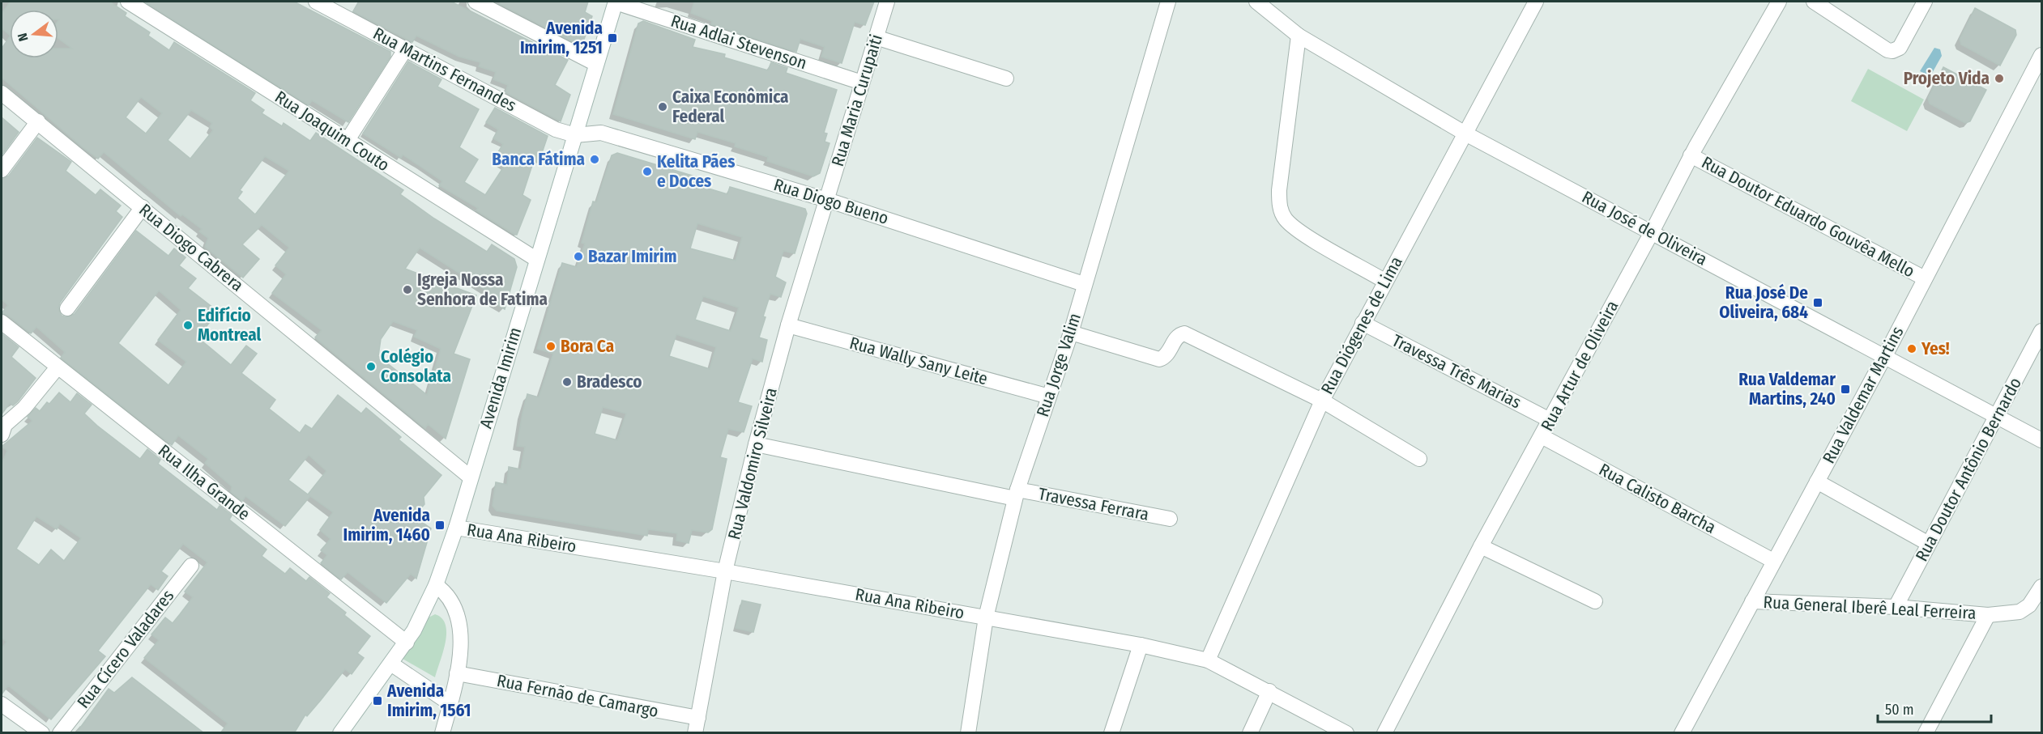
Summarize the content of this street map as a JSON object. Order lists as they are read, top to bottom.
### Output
{
  "streets": {
    "street": [
      "Rua Adlai Stevenson",
      "Rua Martins Fernandes",
      "Rua Maria Curupaiti",
      "Rua Joaquim Couto",
      "Rua Diogo Bueno",
      "Rua Doutor Eduardo Gouvêa Mello",
      "Rua José de Oliveira",
      "Rua Diogo Cabrera",
      "Rua Diógenes de Lima",
      "Rua Wally Sany Leite",
      "Rua Jorge Valim",
      "Rua Artur de Oliveira",
      "Travessa Três Marias",
      "Avenida Imirim",
      "Rua Valdemar Martins",
      "Rua Valdomiro Silveira",
      "Rua Doutor Antônio Bernardo",
      "Rua Ilha Grande",
      "Rua Calisto Barcha",
      "Travessa Ferrara",
      "Rua Ana Ribeiro",
      "Rua General Iberê Leal Ferreira",
      "Rua Cícero Valadares",
      "Rua Fernão de Camargo"
    ]
  },
  "crossings": [
    ["Rua Adlai Stevenson", "Rua Maria Curupaiti"],
    ["Rua Adlai Stevenson", "Avenida Imirim"],
    ["Rua Martins Fernandes", "Rua Diogo Bueno"],
    ["Rua Martins Fernandes", "Avenida Imirim"],
    ["Rua Maria Curupaiti", "Rua Diogo Bueno"],
    ["Rua Maria Curupaiti", "Rua Valdomiro Silveira"],
    ["Rua Joaquim Couto", "Avenida Imirim"],
    ["Rua Diogo Bueno", "Rua Jorge Valim"],
    ["Rua Diogo Bueno", "Avenida Imirim"],
    ["Rua Diogo Bueno", "Rua Valdomiro Silveira"],
    ["Rua Doutor Eduardo Gouvêa Mello", "Rua Artur de Oliveira"],
    ["Rua Doutor Eduardo Gouvêa Mello", "Rua Valdemar Martins"],
    ["Rua José de Oliveira", "Rua Diógenes de Lima"],
    ["Rua José de Oliveira", "Rua Artur de Oliveira"],
    ["Rua José de Oliveira", "Rua Valdemar Martins"],
    ["Rua José de Oliveira", "Rua Doutor Antônio Bernardo"],
    ["Rua Diogo Cabrera", "Avenida Imirim"],
    ["Rua Diógenes de Lima", "Travessa Três Marias"],
    ["Rua Diógenes de Lima", "Rua Ana Ribeiro"],
    ["Rua Wally Sany Leite", "Rua Jorge Valim"],
    ["Rua Wally Sany Leite", "Rua Valdomiro Silveira"],
    ["Rua Jorge Valim", "Travessa Ferrara"],
    ["Rua Jorge Valim", "Rua Ana Ribeiro"],
    ["Rua Artur de Oliveira", "Travessa Três Marias"],
    ["Rua Artur de Oliveira", "Rua Calisto Barcha"],
    ["Avenida Imirim", "Rua Ilha Grande"],
    ["Avenida Imirim", "Rua Ana Ribeiro"],
    ["Rua Valdemar Martins", "Rua Calisto Barcha"],
    ["Rua Valdemar Martins", "Rua General Iberê Leal Ferreira"],
    ["Rua Valdomiro Silveira", "Travessa Ferrara"],
    ["Rua Valdomiro Silveira", "Rua Ana Ribeiro"],
    ["Rua Valdomiro Silveira", "Rua Fernão de Camargo"],
    ["Rua Doutor Antônio Bernardo", "Rua General Iberê Leal Ferreira"]
  ],
  "places": {
    "transit": [
      "Avenida Imirim, 1251",
      "Rua José De Oliveira, 684",
      "Rua Valdemar Martins, 240",
      "Avenida Imirim, 1460",
      "Avenida Imirim, 1561"
    ],
    "other": [
      "Projeto Vida",
      "Caixa Econômica Federal",
      "Banca Fátima",
      "Kelita Pães e Doces",
      "Bazar Imirim",
      "Igreja Nossa Senhora de Fatima",
      "Edifício Montreal",
      "Bora Ca",
      "Yes!",
      "Colégio Consolata",
      "Bradesco"
    ]
  },
  "scale_bar": "50 m",
  "north": "left"
}
